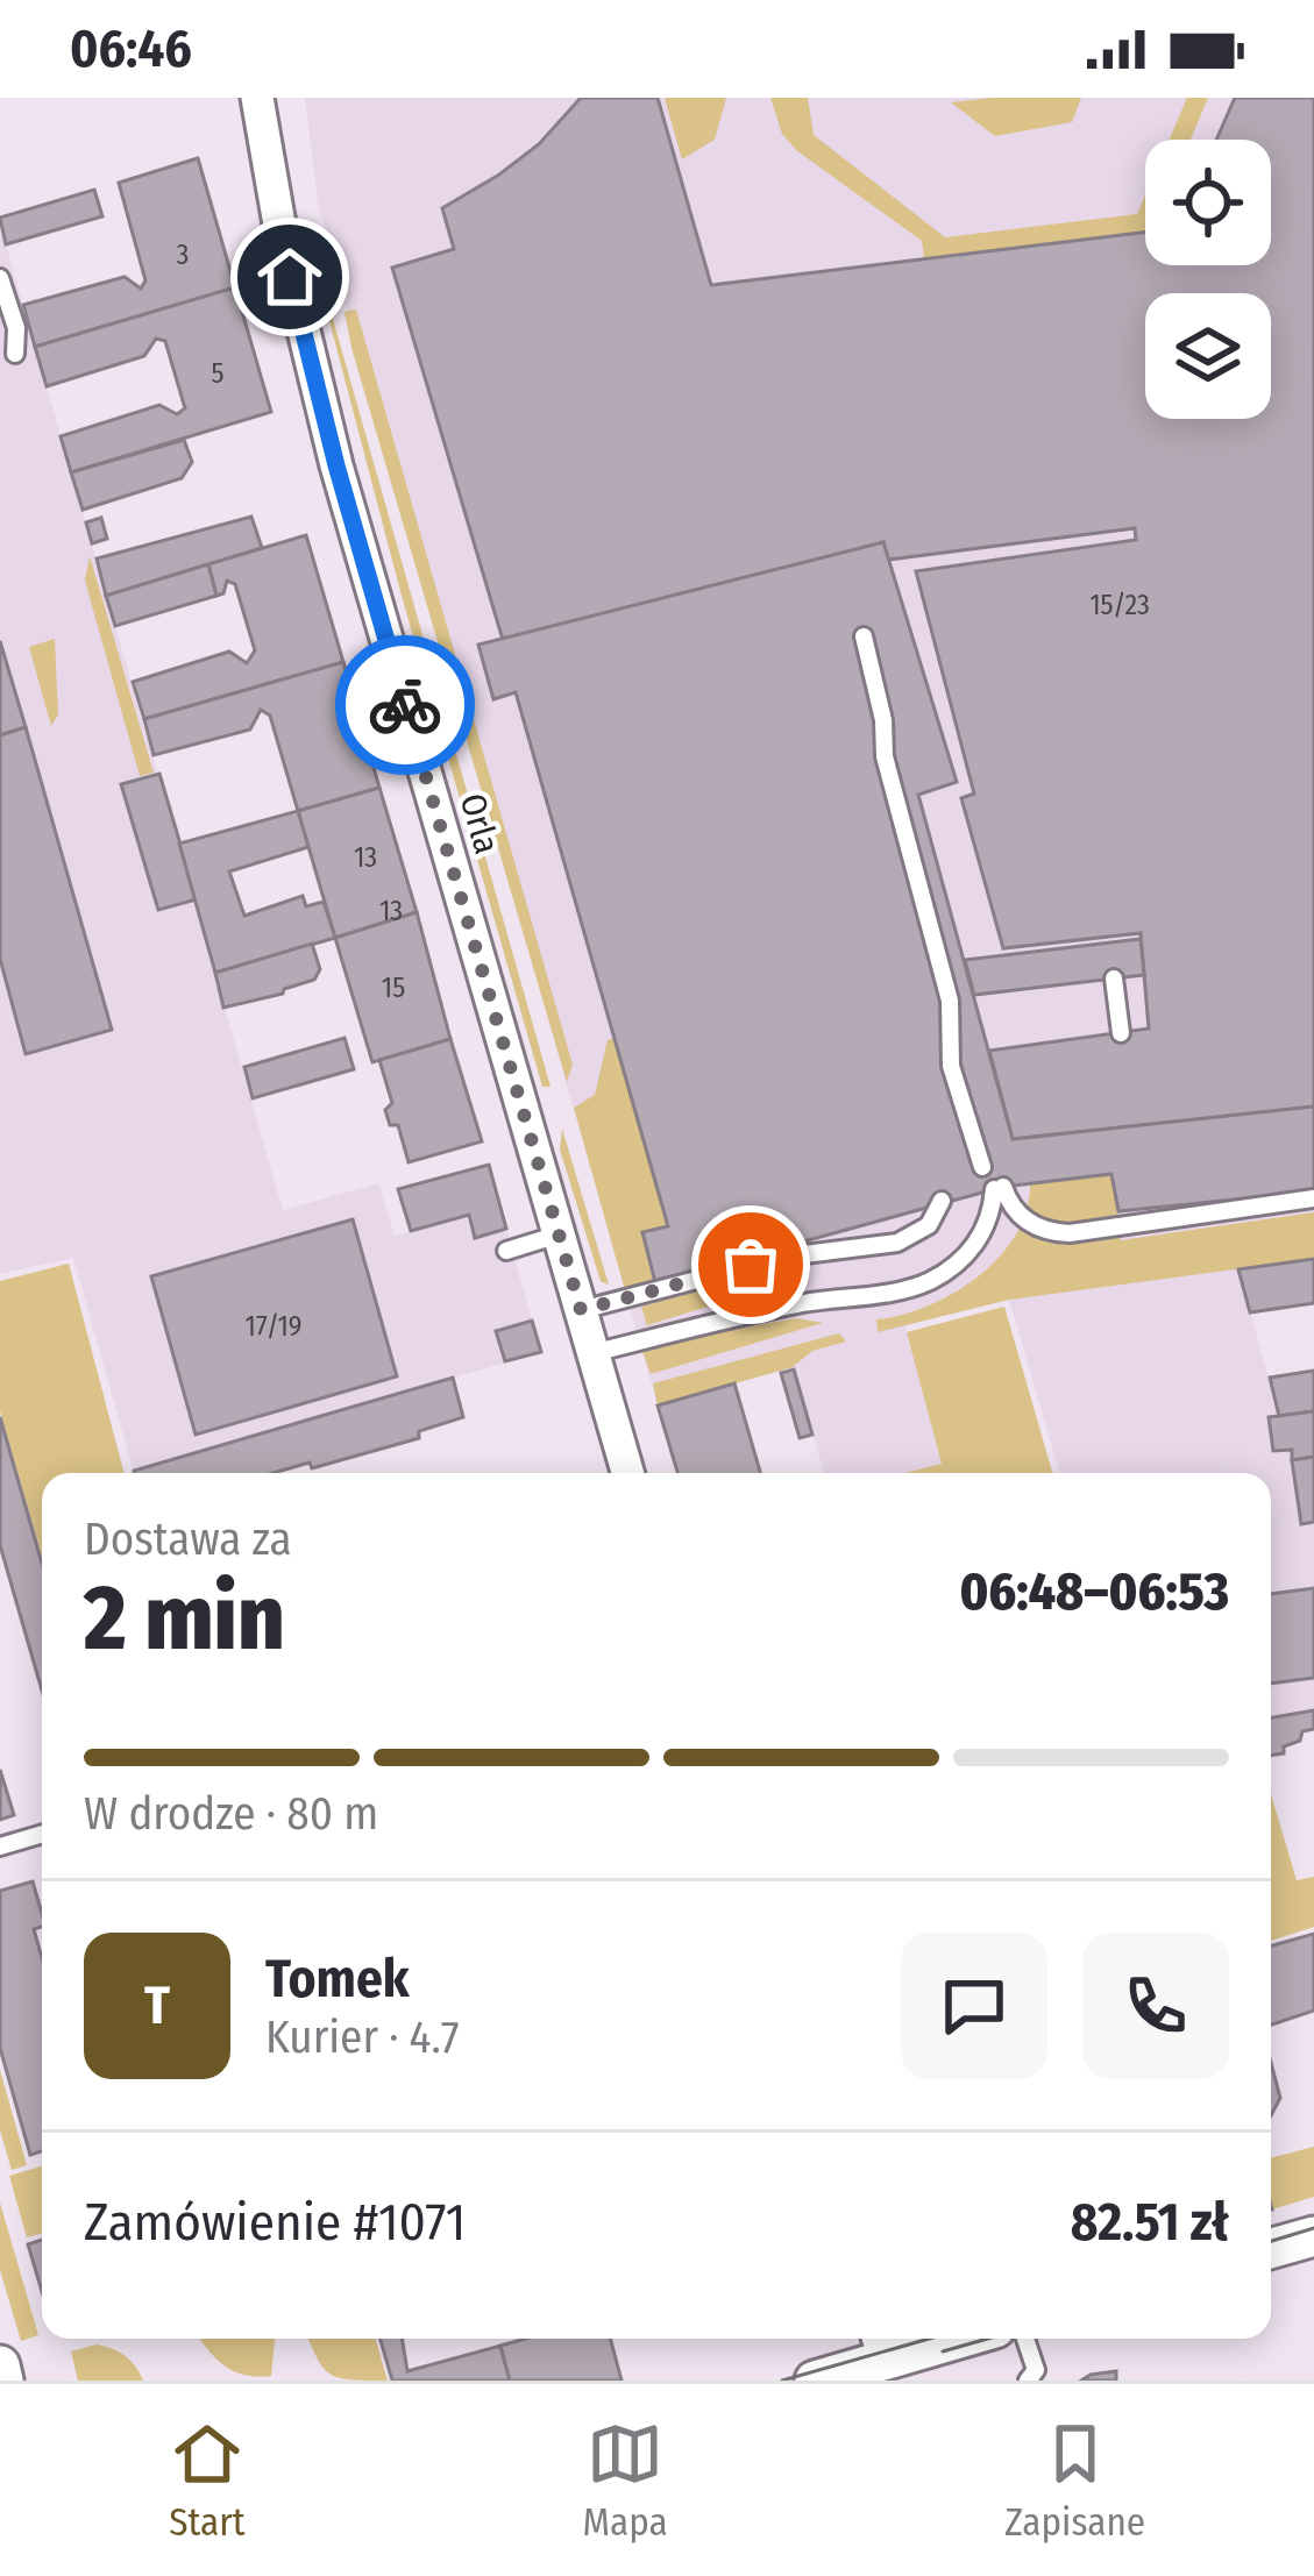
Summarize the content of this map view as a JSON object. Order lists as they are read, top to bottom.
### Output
{
  "streets": {
    "street": ["Orla"]
  },
  "house_numbers": [
    "3",
    "5",
    "15/23",
    "13",
    "13",
    "15",
    "17/19"
  ],
  "page": {
    "status": "06:46",
    "heading": ["2 min", "Dostawa za", "06:48–06:53"],
    "panel": [
      "Tomek",
      "Kurier · 4.7",
      "Zamówienie #1071",
      "82.51 zł"
    ],
    "bar": "W drodze · 80 m",
    "round": "T",
    "tabs": ["Start", "Mapa", "Zapisane"]
  }
}
